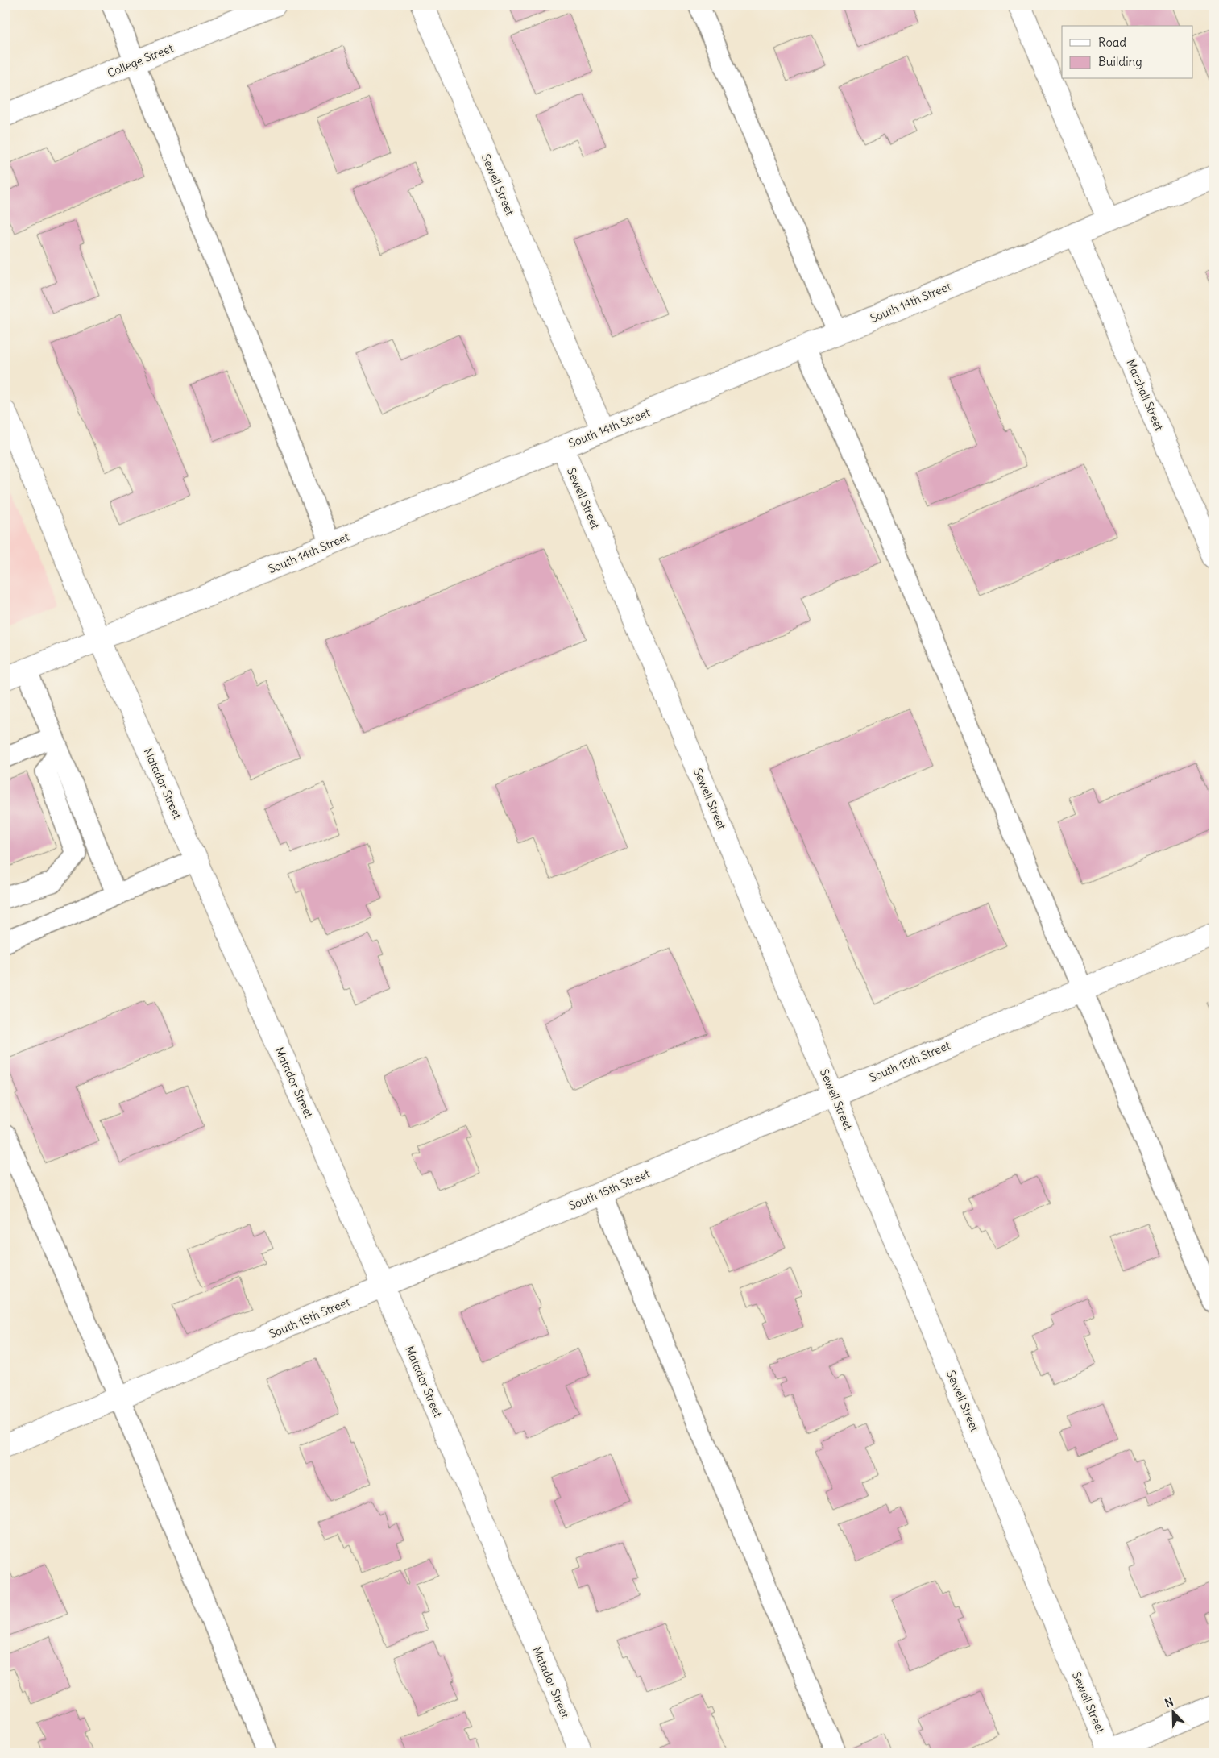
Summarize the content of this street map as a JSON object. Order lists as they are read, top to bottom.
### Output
{
  "streets": {
    "street": [
      "College Street",
      "Sewell Street",
      "South 14th Street",
      "Marshall Street",
      "Matador Street",
      "South 15th Street"
    ]
  },
  "crossings": [
    ["Sewell Street", "South 14th Street"],
    ["Sewell Street", "South 15th Street"],
    ["South 14th Street", "Marshall Street"],
    ["South 14th Street", "Matador Street"],
    ["Matador Street", "South 15th Street"]
  ],
  "legend": ["Road", "Building"],
  "north": "top left"
}
